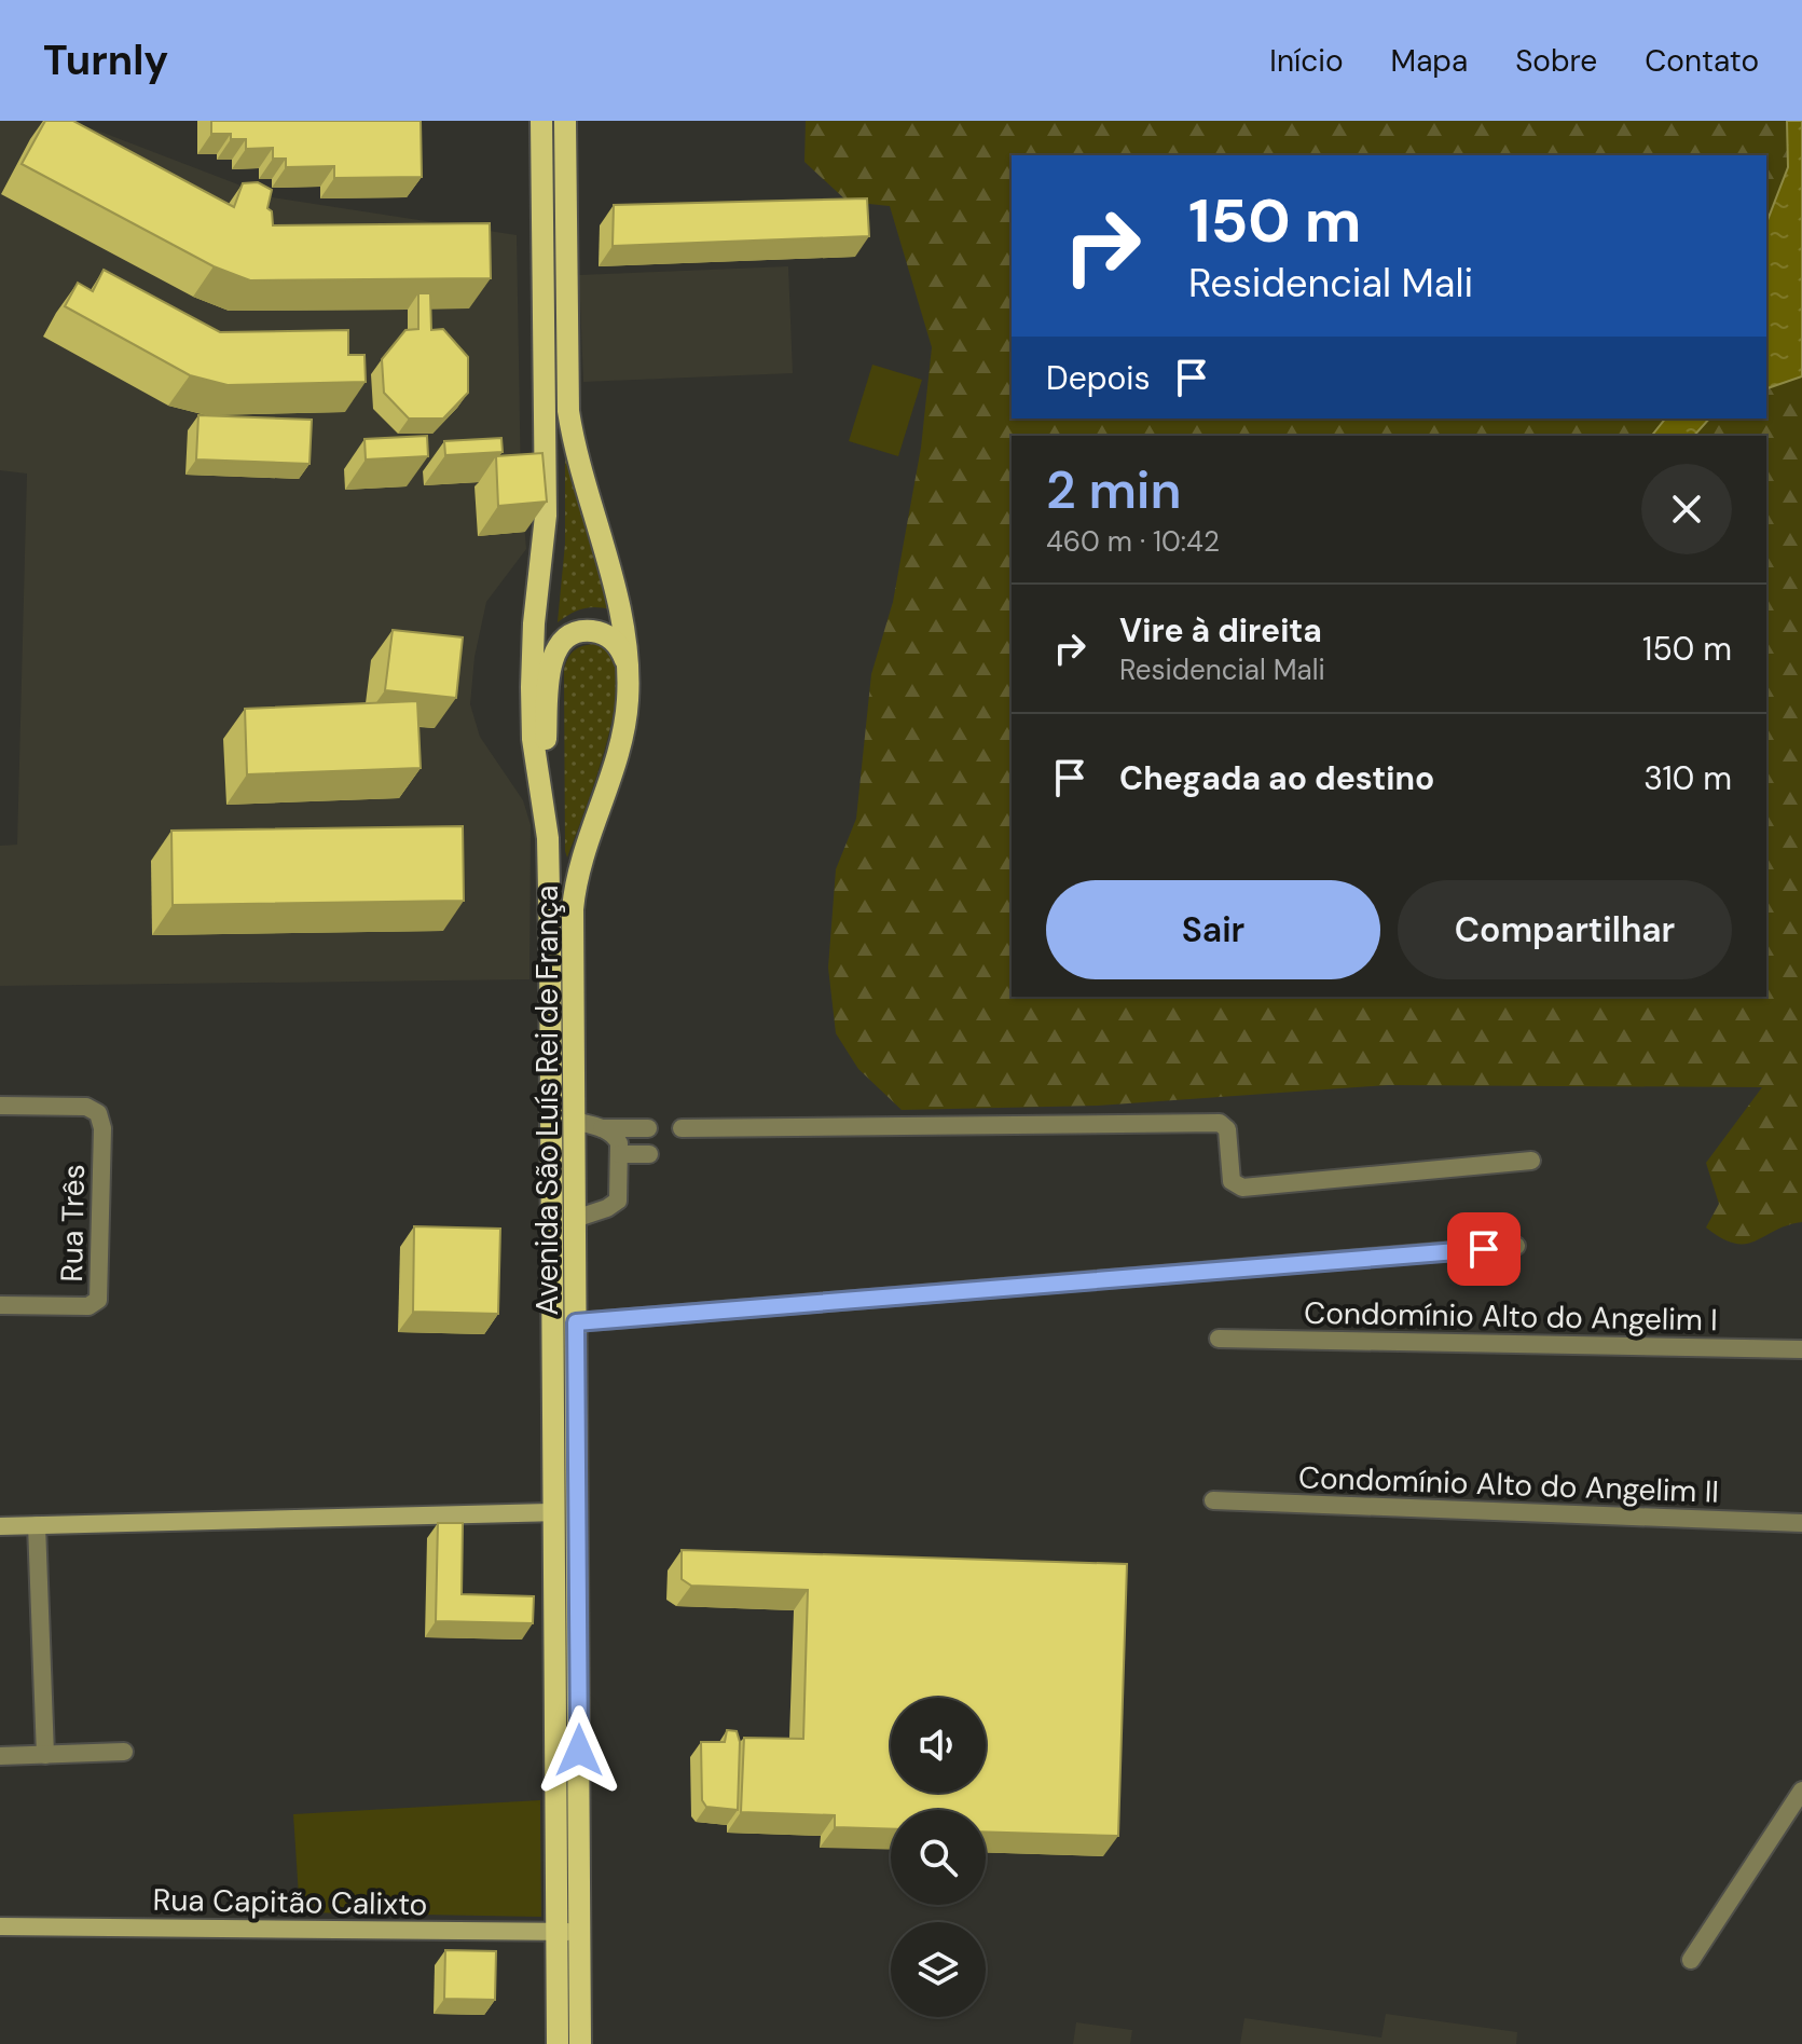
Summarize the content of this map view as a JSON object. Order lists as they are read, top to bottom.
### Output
{
  "streets": {
    "main road": ["Avenida São Luís Rei de França"],
    "street": [
      "Rua Três",
      "Condomínio Alto do Angelim I",
      "Condomínio Alto do Angelim II",
      "Rua Capitão Calixto"
    ]
  },
  "crossings": [
    ["Avenida São Luís Rei de França", "Rua Capitão Calixto"]
  ],
  "page": {
    "header": "Turnly",
    "nav": [
      "Início",
      "Mapa",
      "Sobre",
      "Contato"
    ],
    "turn": ["150 m", "Residencial Mali"],
    "then": "Depois",
    "heading": ["2 min", "460 m · 10:42"],
    "list": [
      {
        "name": "Vire à direita",
        "note": "Residencial Mali",
        "value": "150 m"
      },
      {
        "name": "Chegada ao destino",
        "value": "310 m"
      }
    ],
    "buttons": ["Sair", "Compartilhar"]
  }
}
